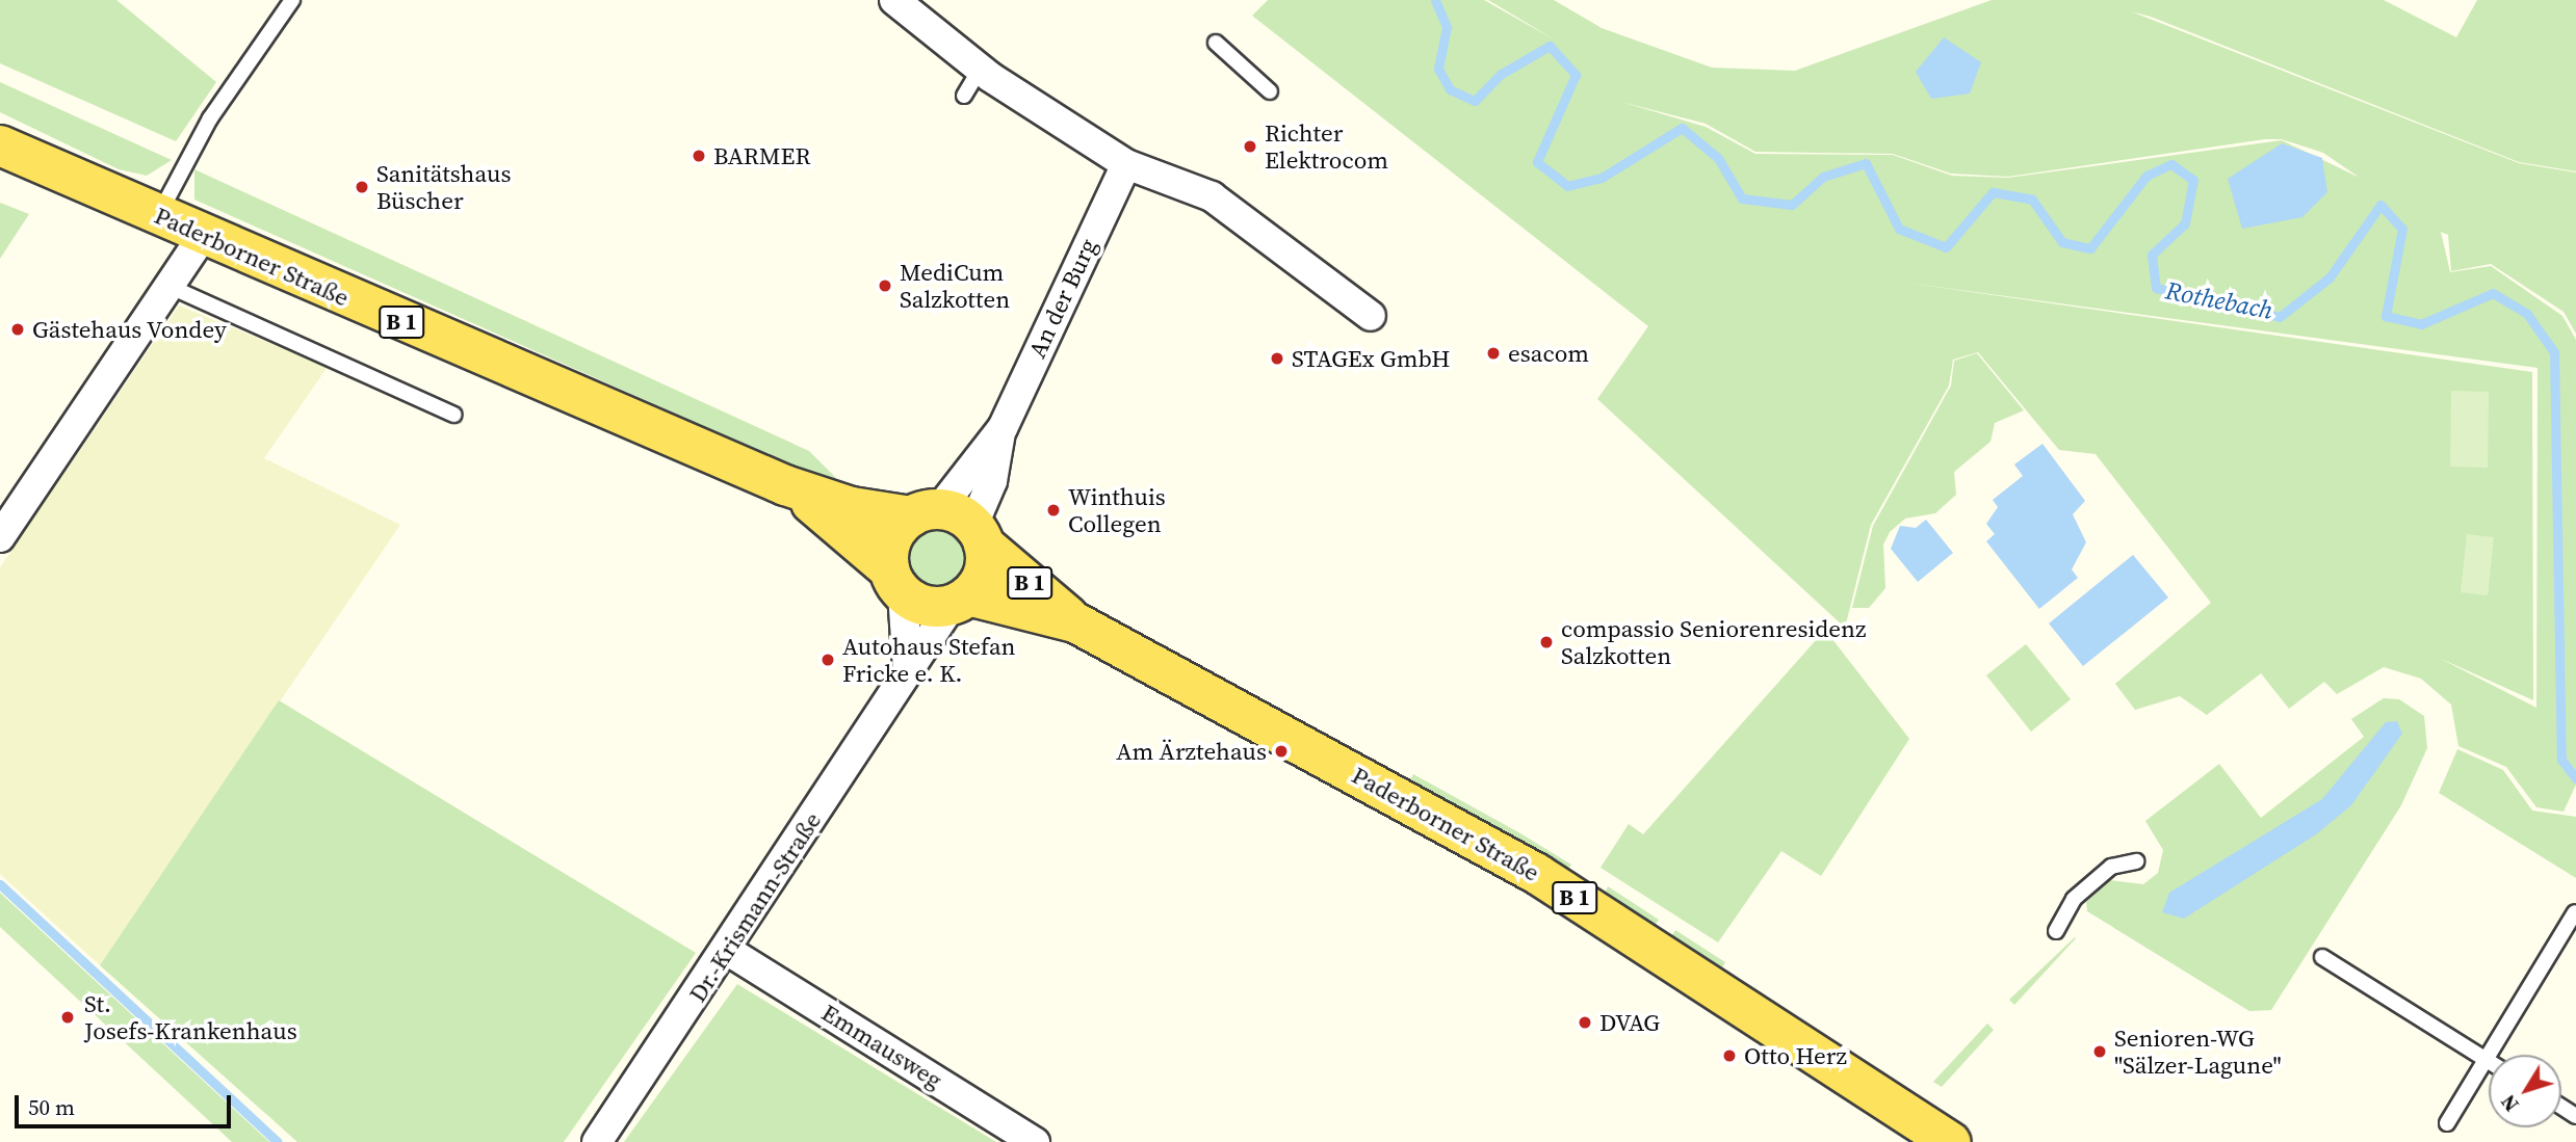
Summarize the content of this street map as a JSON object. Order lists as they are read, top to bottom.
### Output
{
  "streets": {
    "main road": ["Paderborner Straße", "B 1"],
    "street": ["An der Burg", "Dr.-Krismann-Straße", "Emmausweg"]
  },
  "crossings": [
    ["Paderborner Straße", "An der Burg"],
    ["Paderborner Straße", "B 1"],
    ["Paderborner Straße", "Dr.-Krismann-Straße"],
    ["An der Burg", "B 1"],
    ["An der Burg", "Dr.-Krismann-Straße"],
    ["B 1", "Dr.-Krismann-Straße"],
    ["Dr.-Krismann-Straße", "Emmausweg"]
  ],
  "water": ["Rothebach"],
  "places": [
    "Richter Elektrocom",
    "BARMER",
    "Sanitätshaus Büscher",
    "MediCum Salzkotten",
    "Gästehaus Vondey",
    "esacom",
    "STAGEx GmbH",
    "Winthuis Collegen",
    "compassio Seniorenresidenz Salzkotten",
    "Autohaus Stefan Fricke e. K.",
    "Am Ärztehaus",
    "St. Josefs-Krankenhaus",
    "DVAG",
    "Senioren-WG \"Sälzer-Lagune\"",
    "Otto Herz"
  ],
  "scale_bar": "50 m",
  "north": "bottom left"
}
